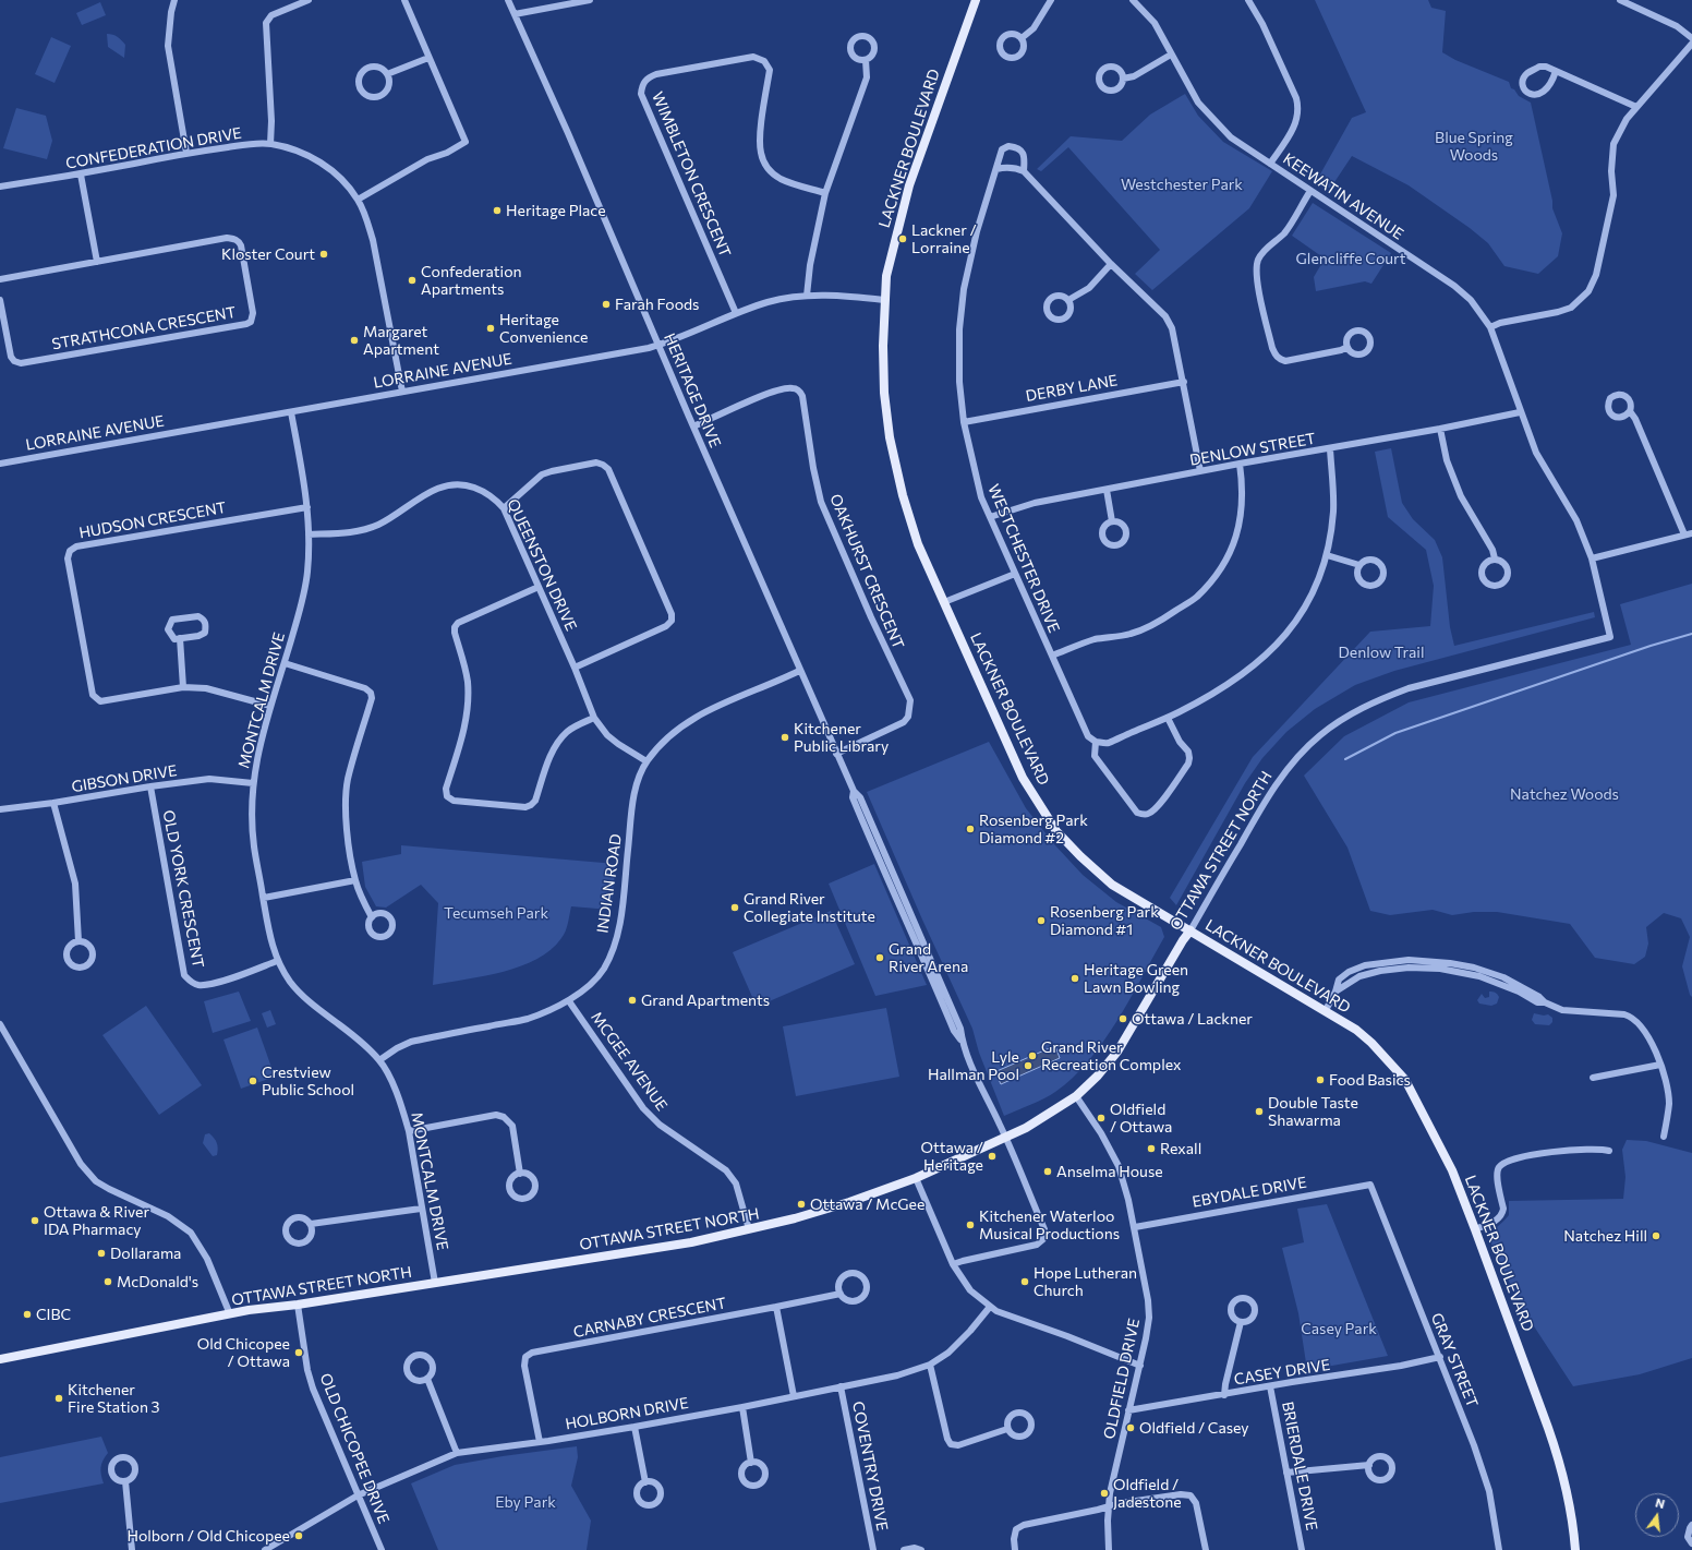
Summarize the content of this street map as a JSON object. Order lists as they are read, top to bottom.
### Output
{
  "streets": {
    "main road": ["LACKNER BOULEVARD", "OTTAWA STREET NORTH"],
    "street": [
      "CONFEDERATION DRIVE",
      "WIMBLETON CRESCENT",
      "KEEWATIN AVENUE",
      "STRATHCONA CRESCENT",
      "LORRAINE AVENUE",
      "DERBY LANE",
      "HERITAGE DRIVE",
      "DENLOW STREET",
      "HUDSON CRESCENT",
      "WESTCHESTER DRIVE",
      "QUEENSTON DRIVE",
      "OAKHURST CRESCENT",
      "MONTCALM DRIVE",
      "GIBSON DRIVE",
      "INDIAN ROAD",
      "OLD YORK CRESCENT",
      "MCGEE AVENUE",
      "EBYDALE DRIVE",
      "CARNABY CRESCENT",
      "GRAY STREET",
      "CASEY DRIVE",
      "OLDFIELD DRIVE",
      "HOLBORN DRIVE",
      "OLD CHICOPEE DRIVE",
      "COVENTRY DRIVE",
      "BRIERDALE DRIVE"
    ]
  },
  "crossings": [
    ["CONFEDERATION DRIVE", "LORRAINE AVENUE"],
    ["LACKNER BOULEVARD", "LORRAINE AVENUE"],
    ["LACKNER BOULEVARD", "OTTAWA STREET NORTH"],
    ["WIMBLETON CRESCENT", "LORRAINE AVENUE"],
    ["KEEWATIN AVENUE", "DENLOW STREET"],
    ["KEEWATIN AVENUE", "OTTAWA STREET NORTH"],
    ["LORRAINE AVENUE", "HERITAGE DRIVE"],
    ["LORRAINE AVENUE", "MONTCALM DRIVE"],
    ["DERBY LANE", "WESTCHESTER DRIVE"],
    ["HERITAGE DRIVE", "OAKHURST CRESCENT"],
    ["HERITAGE DRIVE", "OTTAWA STREET NORTH"],
    ["HERITAGE DRIVE", "INDIAN ROAD"],
    ["DENLOW STREET", "WESTCHESTER DRIVE"],
    ["HUDSON CRESCENT", "MONTCALM DRIVE"],
    ["QUEENSTON DRIVE", "MONTCALM DRIVE"],
    ["QUEENSTON DRIVE", "INDIAN ROAD"],
    ["MONTCALM DRIVE", "GIBSON DRIVE"],
    ["MONTCALM DRIVE", "OTTAWA STREET NORTH"],
    ["MONTCALM DRIVE", "INDIAN ROAD"],
    ["MONTCALM DRIVE", "OLD YORK CRESCENT"],
    ["GIBSON DRIVE", "OLD YORK CRESCENT"],
    ["OTTAWA STREET NORTH", "MCGEE AVENUE"],
    ["OTTAWA STREET NORTH", "OLDFIELD DRIVE"],
    ["OTTAWA STREET NORTH", "OLD CHICOPEE DRIVE"],
    ["INDIAN ROAD", "MCGEE AVENUE"],
    ["EBYDALE DRIVE", "GRAY STREET"],
    ["EBYDALE DRIVE", "OLDFIELD DRIVE"],
    ["CARNABY CRESCENT", "HOLBORN DRIVE"],
    ["GRAY STREET", "CASEY DRIVE"],
    ["CASEY DRIVE", "OLDFIELD DRIVE"],
    ["CASEY DRIVE", "BRIERDALE DRIVE"],
    ["HOLBORN DRIVE", "OLD CHICOPEE DRIVE"],
    ["HOLBORN DRIVE", "COVENTRY DRIVE"]
  ],
  "parks": [
    "Blue Spring Woods",
    "Westchester Park",
    "Glencliffe Court",
    "Denlow Trail",
    "Natchez Woods",
    "Tecumseh Park",
    "Casey Park",
    "Eby Park"
  ],
  "places": [
    "Heritage Place",
    "Lackner / Lorraine",
    "Kloster Court",
    "Confederation Apartments",
    "Farah Foods",
    "Heritage Convenience",
    "Margaret Apartment",
    "Kitchener Public Library",
    "Rosenberg Park Diamond #2",
    "Grand River Collegiate Institute",
    "Rosenberg Park Diamond #1",
    "Grand River Arena",
    "Heritage Green Lawn Bowling",
    "Grand Apartments",
    "Ottawa / Lackner",
    "Grand River Recreation Complex",
    "Lyle Hallman Pool",
    "Food Basics",
    "Crestview Public School",
    "Double Taste Shawarma",
    "Oldfield / Ottawa",
    "Rexall",
    "Ottawa / Heritage",
    "Anselma House",
    "Ottawa / McGee",
    "Ottawa & River IDA Pharmacy",
    "Kitchener Waterloo Musical Productions",
    "Natchez Hill",
    "Dollarama",
    "McDonald's",
    "Hope Lutheran Church",
    "CIBC",
    "Old Chicopee / Ottawa",
    "Kitchener Fire Station 3",
    "Oldfield / Casey",
    "Oldfield / Jadestone",
    "Holborn / Old Chicopee"
  ],
  "north": "top"
}
